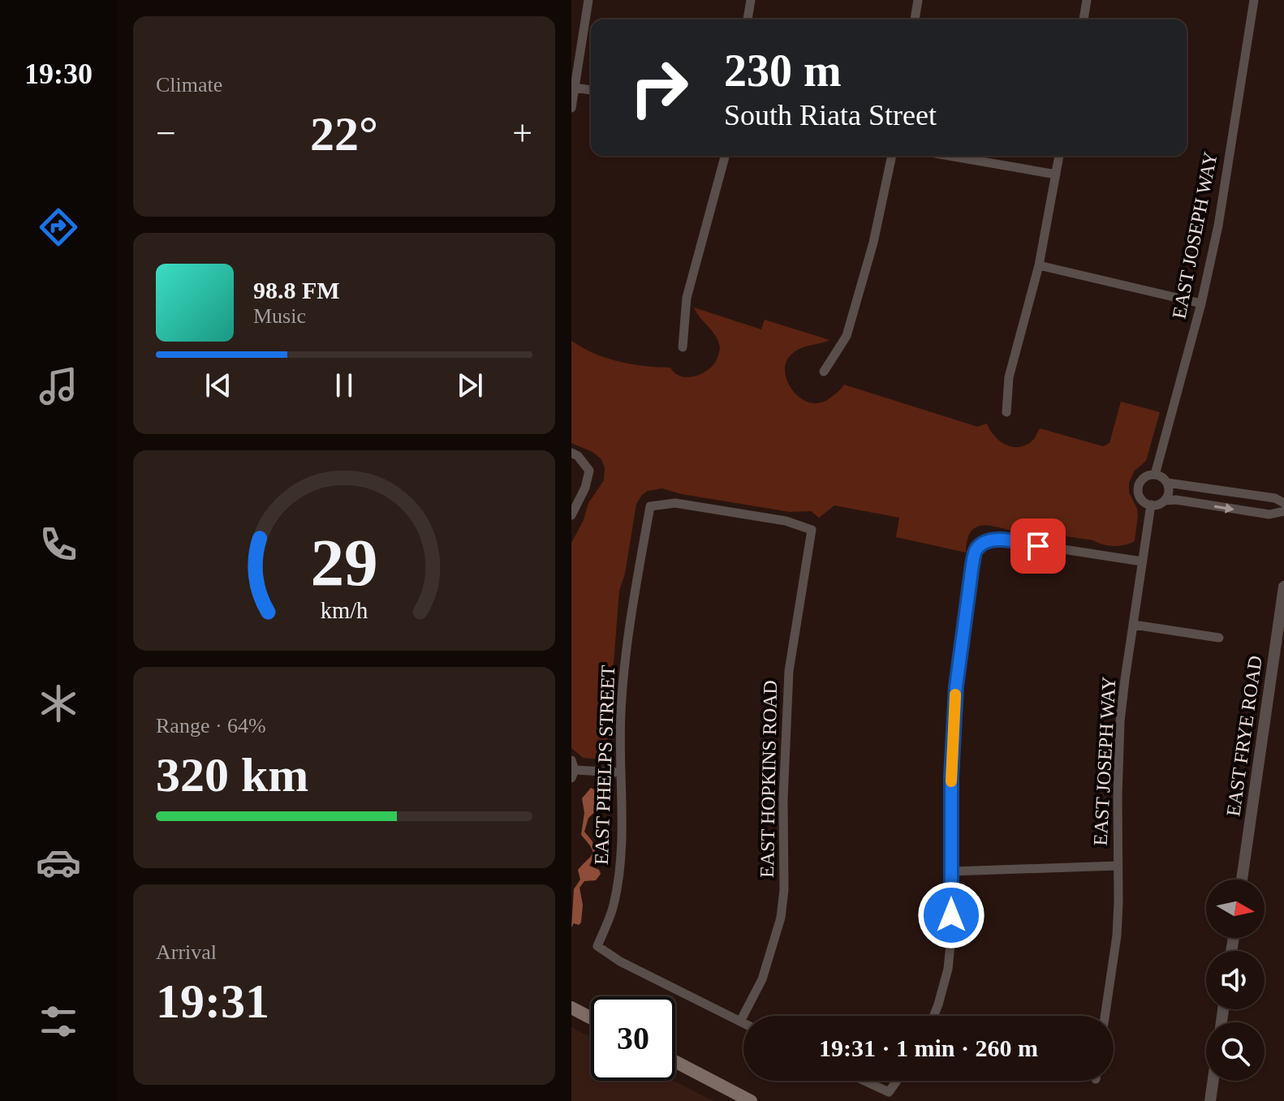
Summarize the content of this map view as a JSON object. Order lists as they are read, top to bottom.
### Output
{
  "streets": {
    "street": [
      "EAST JOSEPH WAY",
      "EAST FRYE ROAD",
      "EAST PHELPS STREET",
      "EAST HOPKINS ROAD"
    ]
  },
  "crossings": [
    ["EAST PHELPS STREET", "EAST HOPKINS ROAD"]
  ],
  "north": "right",
  "page": {
    "tabs": "19:30",
    "tile": [
      "Climate",
      ["Range · 64%", "320 km"],
      ["Arrival", "19:31"]
    ],
    "turn": ["230 m", "South Riata Street"],
    "heat": ["−", "22°", "+"],
    "song": ["98.8 FM", "Music"],
    "limit": "30",
    "trip": "19:31 · 1 min · 260 m",
    "gauge": ["29", "km/h"]
  }
}
